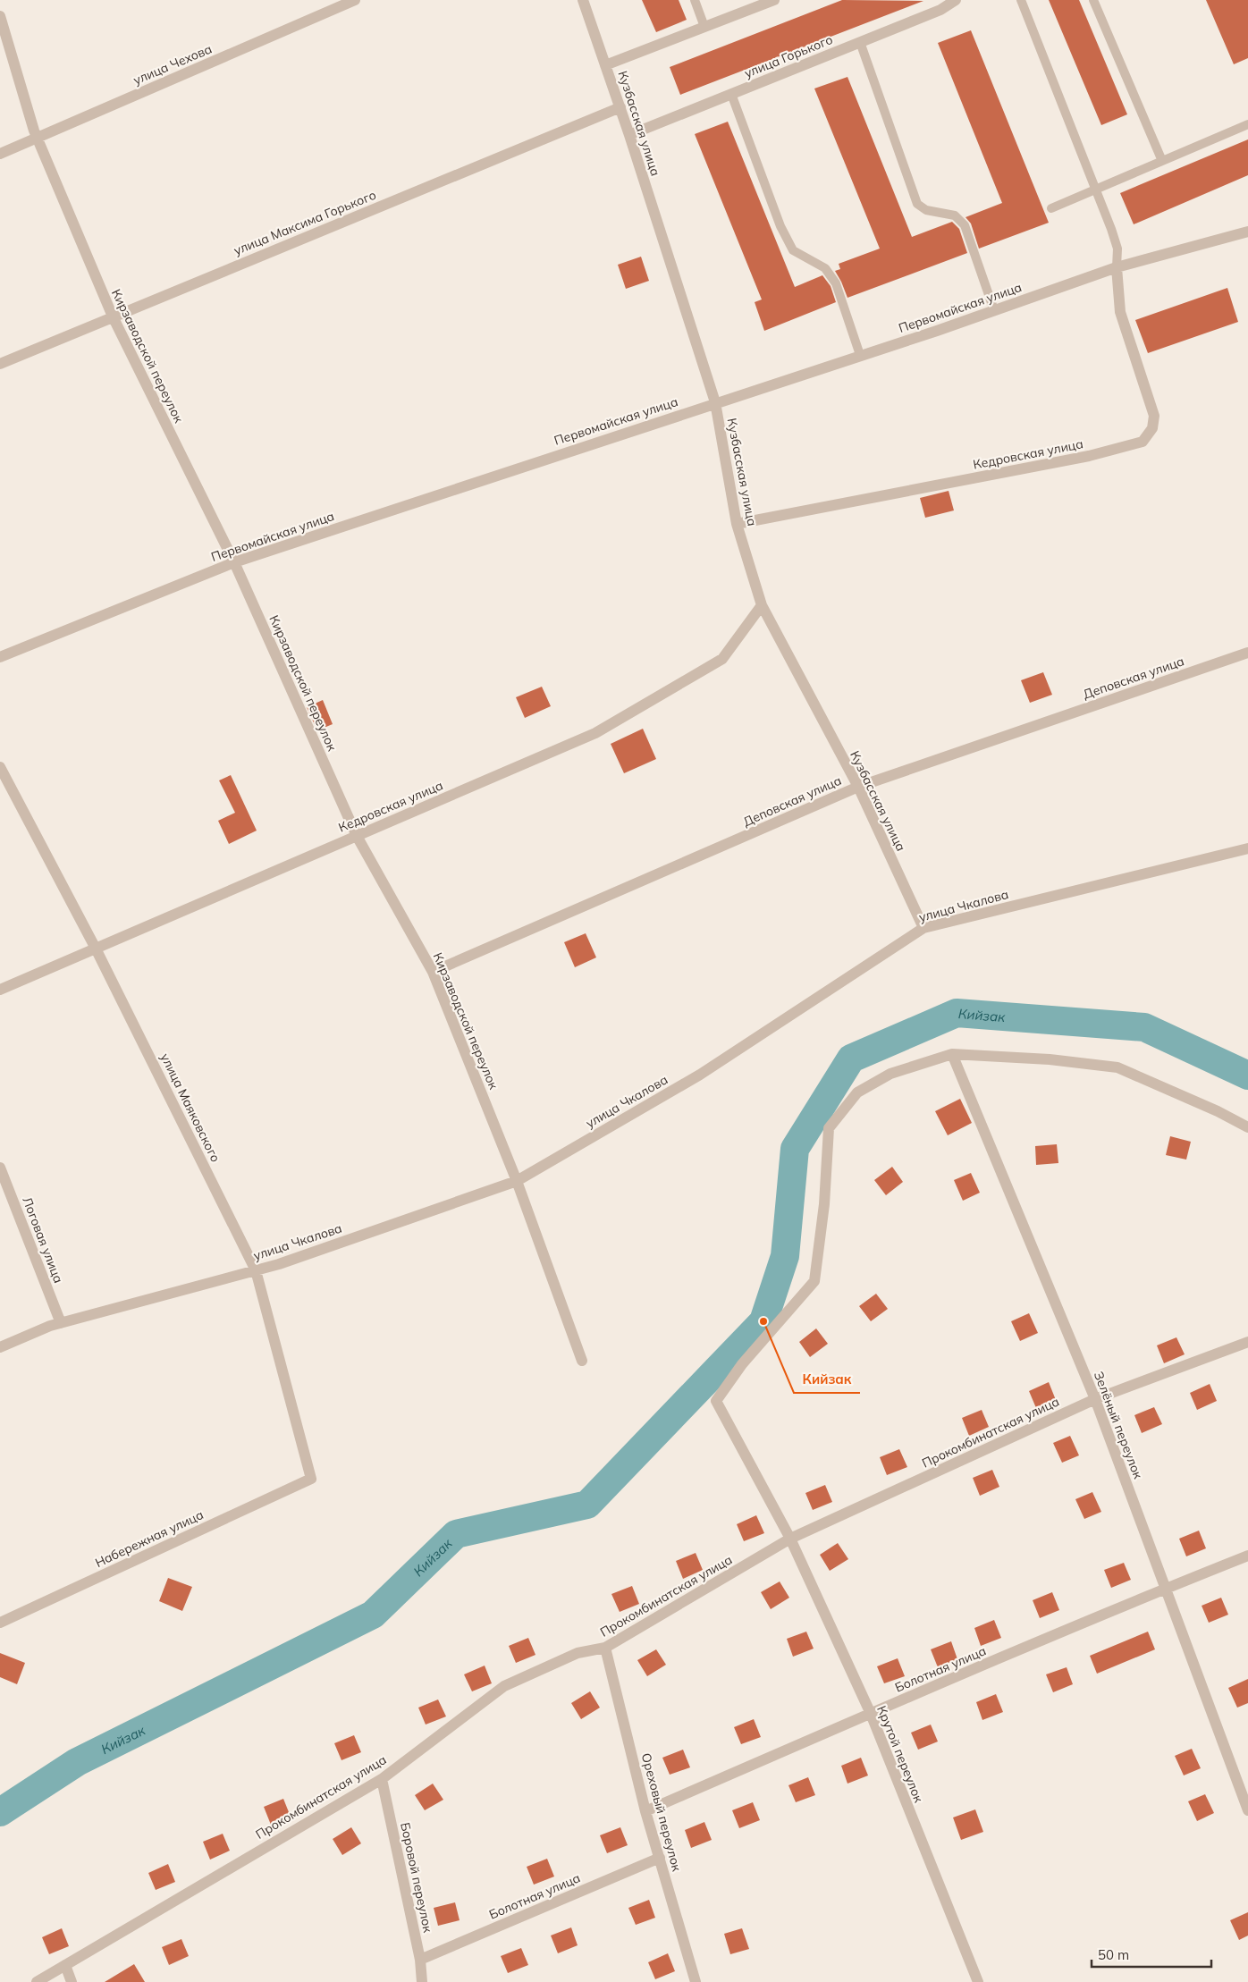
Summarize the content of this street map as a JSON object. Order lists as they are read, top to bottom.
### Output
{
  "streets": {
    "street": [
      "улица Горького",
      "улица Чехова",
      "Кузбасская улица",
      "улица Максима Горького",
      "Первомайская улица",
      "Кирзаводской переулок",
      "Кедровская улица",
      "Деповская улица",
      "улица Чкалова",
      "улица Маяковского",
      "Логовая улица",
      "Зелёный переулок",
      "Прокомбинатская улица",
      "Набережная улица",
      "Болотная улица",
      "Крутой переулок",
      "Ореховый переулок",
      "Боровой переулок"
    ]
  },
  "crossings": [
    ["улица Горького", "Кузбасская улица"],
    ["улица Чехова", "Кирзаводской переулок"],
    ["Кузбасская улица", "улица Максима Горького"],
    ["Кузбасская улица", "Первомайская улица"],
    ["Кузбасская улица", "Кедровская улица"],
    ["Кузбасская улица", "Деповская улица"],
    ["Кузбасская улица", "улица Чкалова"],
    ["улица Максима Горького", "Кирзаводской переулок"],
    ["Первомайская улица", "Кирзаводской переулок"],
    ["Первомайская улица", "Кедровская улица"],
    ["Кирзаводской переулок", "Кедровская улица"],
    ["Кирзаводской переулок", "Деповская улица"],
    ["Кирзаводской переулок", "улица Чкалова"],
    ["Кедровская улица", "улица Маяковского"],
    ["улица Чкалова", "улица Маяковского"],
    ["улица Чкалова", "Логовая улица"],
    ["улица Маяковского", "Набережная улица"],
    ["Зелёный переулок", "Прокомбинатская улица"],
    ["Зелёный переулок", "Болотная улица"],
    ["Зелёный переулок", "Крутой переулок"],
    ["Прокомбинатская улица", "Крутой переулок"],
    ["Прокомбинатская улица", "Ореховый переулок"],
    ["Прокомбинатская улица", "Боровой переулок"],
    ["Болотная улица", "Крутой переулок"],
    ["Болотная улица", "Ореховый переулок"],
    ["Болотная улица", "Боровой переулок"]
  ],
  "water": ["Кийзак"],
  "places": ["Кийзак"],
  "scale_bar": "50 m"
}
